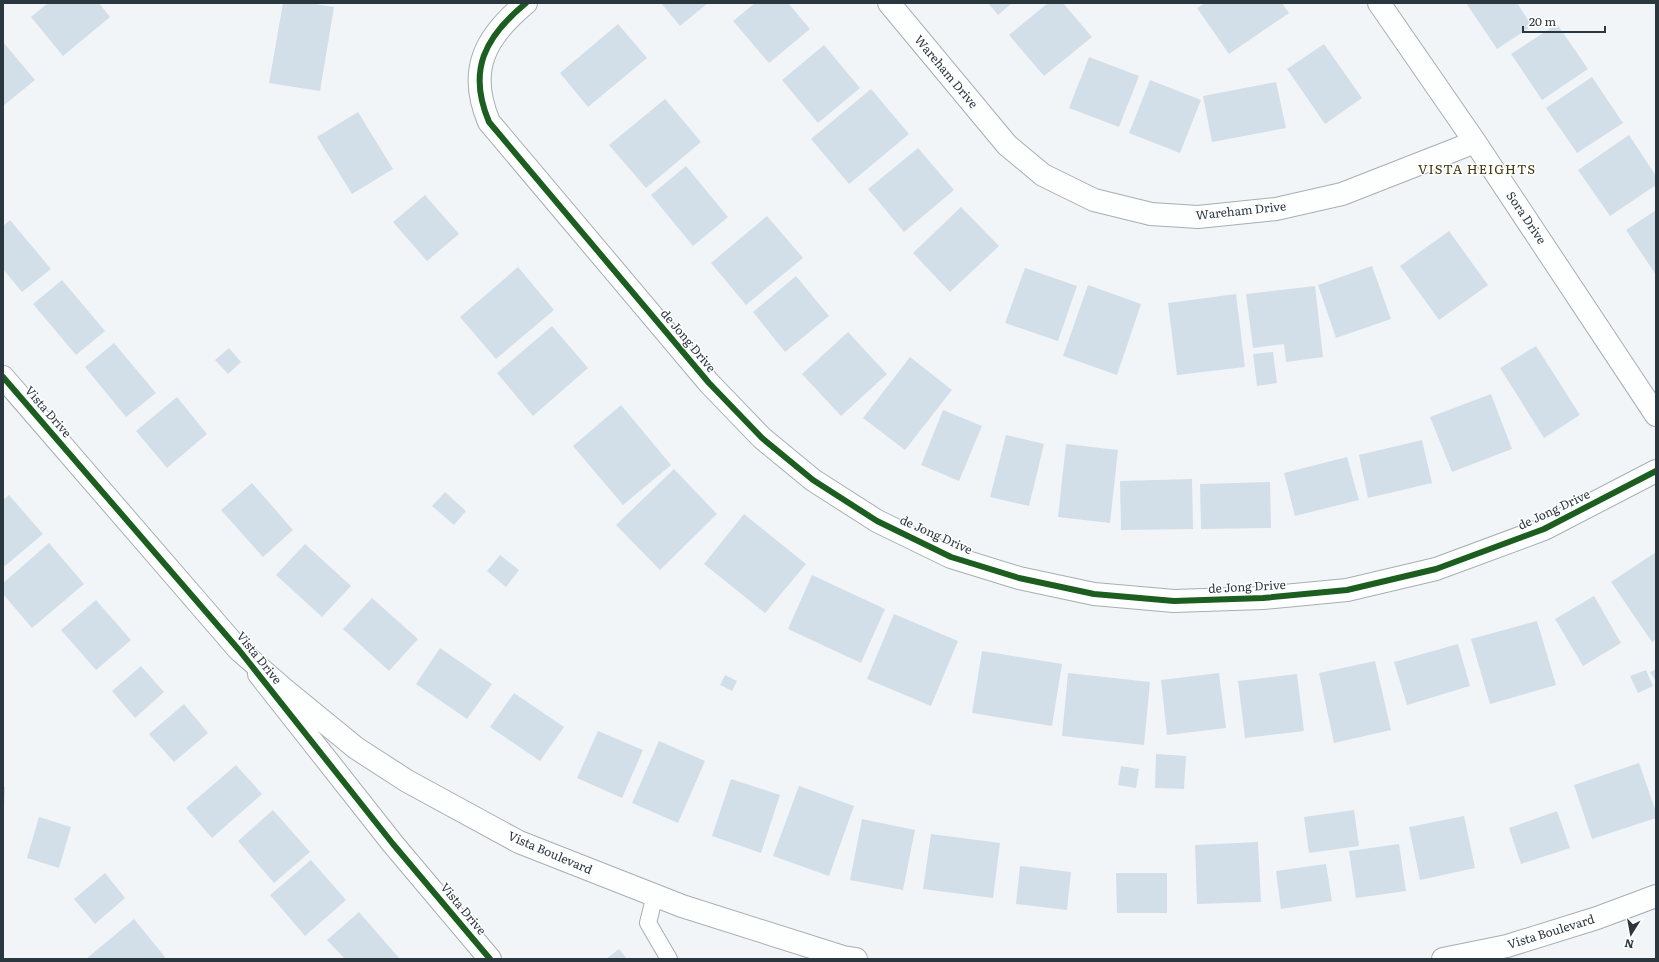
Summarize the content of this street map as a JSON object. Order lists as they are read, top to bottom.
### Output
{
  "streets": {
    "street": [
      "Wareham Drive",
      "Sora Drive",
      "de Jong Drive",
      "Vista Drive",
      "Vista Boulevard"
    ]
  },
  "crossings": [
    ["Wareham Drive", "Sora Drive"],
    ["Vista Drive", "Vista Boulevard"]
  ],
  "districts": ["VISTA HEIGHTS"],
  "scale_bar": "20 m",
  "north": "bottom"
}
